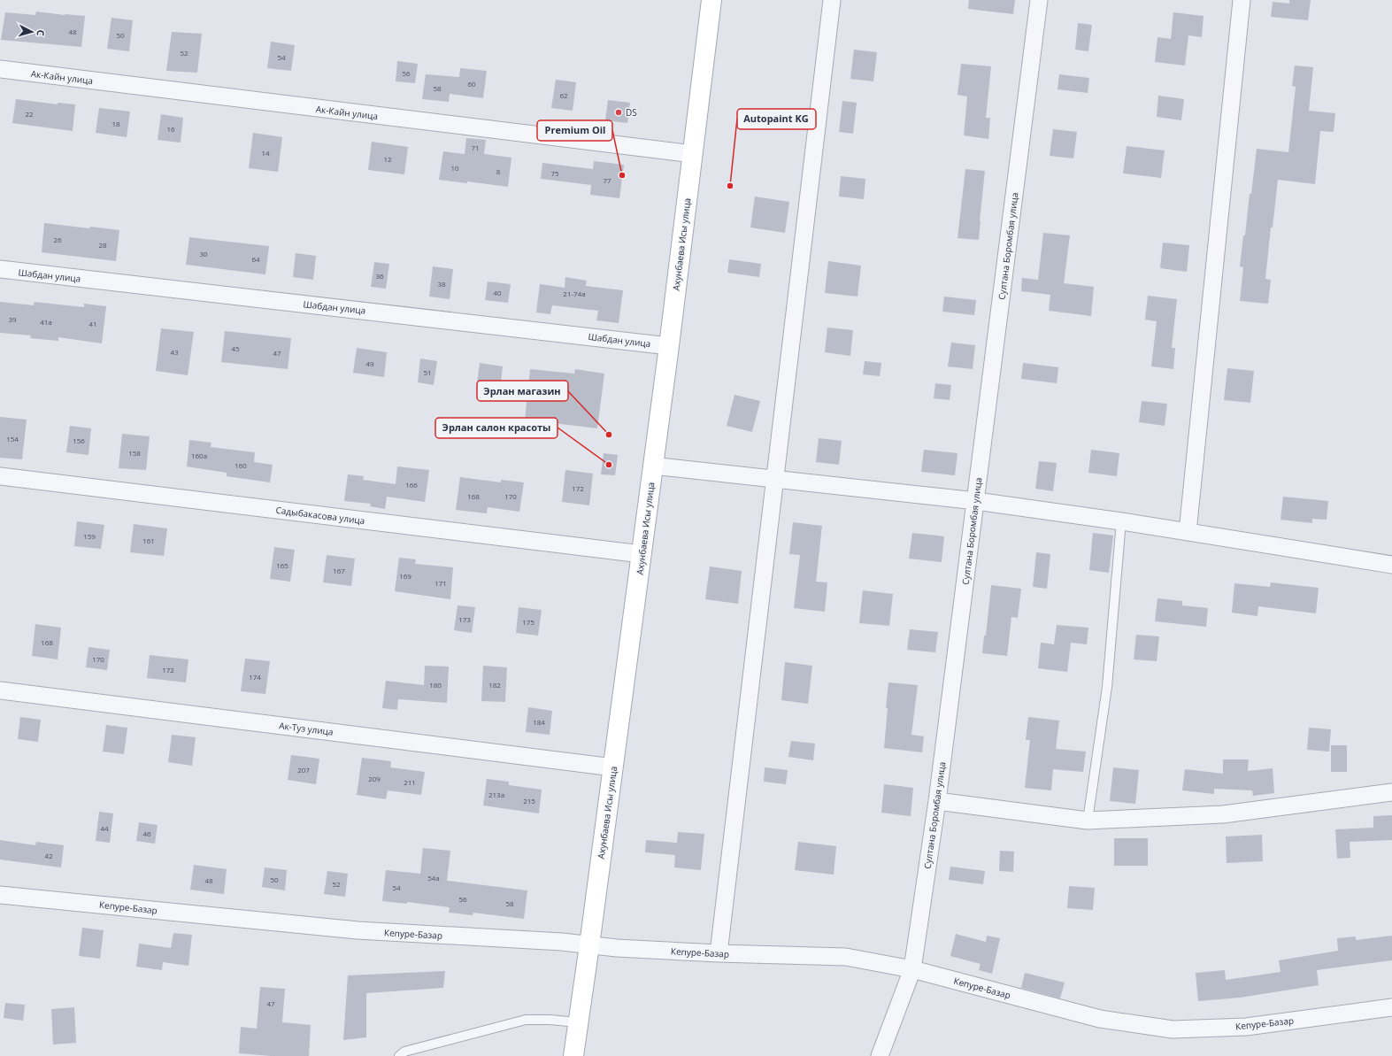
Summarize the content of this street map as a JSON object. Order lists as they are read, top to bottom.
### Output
{
  "streets": {
    "main road": ["Ахунбаева Исы улица"],
    "street": [
      "Ак-Кайн улица",
      "Султана Боромбая улица",
      "Шабдан улица",
      "Садыбакасова улица",
      "Ак-Туз улица",
      "Кепуре-Базар"
    ]
  },
  "crossings": [
    ["Ак-Кайн улица", "Ахунбаева Исы улица"],
    ["Ахунбаева Исы улица", "Шабдан улица"],
    ["Ахунбаева Исы улица", "Садыбакасова улица"],
    ["Ахунбаева Исы улица", "Ак-Туз улица"],
    ["Ахунбаева Исы улица", "Кепуре-Базар"],
    ["Султана Боромбая улица", "Кепуре-Базар"]
  ],
  "places": [
    "DS",
    "Premium Oil",
    "Autopaint KG",
    "Эрлан магазин",
    "Эрлан салон красоты"
  ],
  "house_numbers": [
    "48",
    "50",
    "52",
    "54",
    "56",
    "60",
    "58",
    "62",
    "22",
    "18",
    "16",
    "71",
    "14",
    "12",
    "10",
    "8",
    "75",
    "77",
    "26",
    "28",
    "30",
    "64",
    "36",
    "38",
    "40",
    "21-74а",
    "39",
    "41а",
    "41",
    "45",
    "43",
    "47",
    "49",
    "51",
    "154",
    "156",
    "158",
    "160а",
    "160",
    "166",
    "172",
    "168",
    "170",
    "159",
    "161",
    "165",
    "167",
    "169",
    "171",
    "173",
    "175",
    "168",
    "170",
    "172",
    "174",
    "180",
    "182",
    "184",
    "207",
    "209",
    "211",
    "213а",
    "215",
    "44",
    "46",
    "42",
    "54а",
    "50",
    "48",
    "52",
    "54",
    "56",
    "58",
    "47"
  ],
  "north": "right"
}
